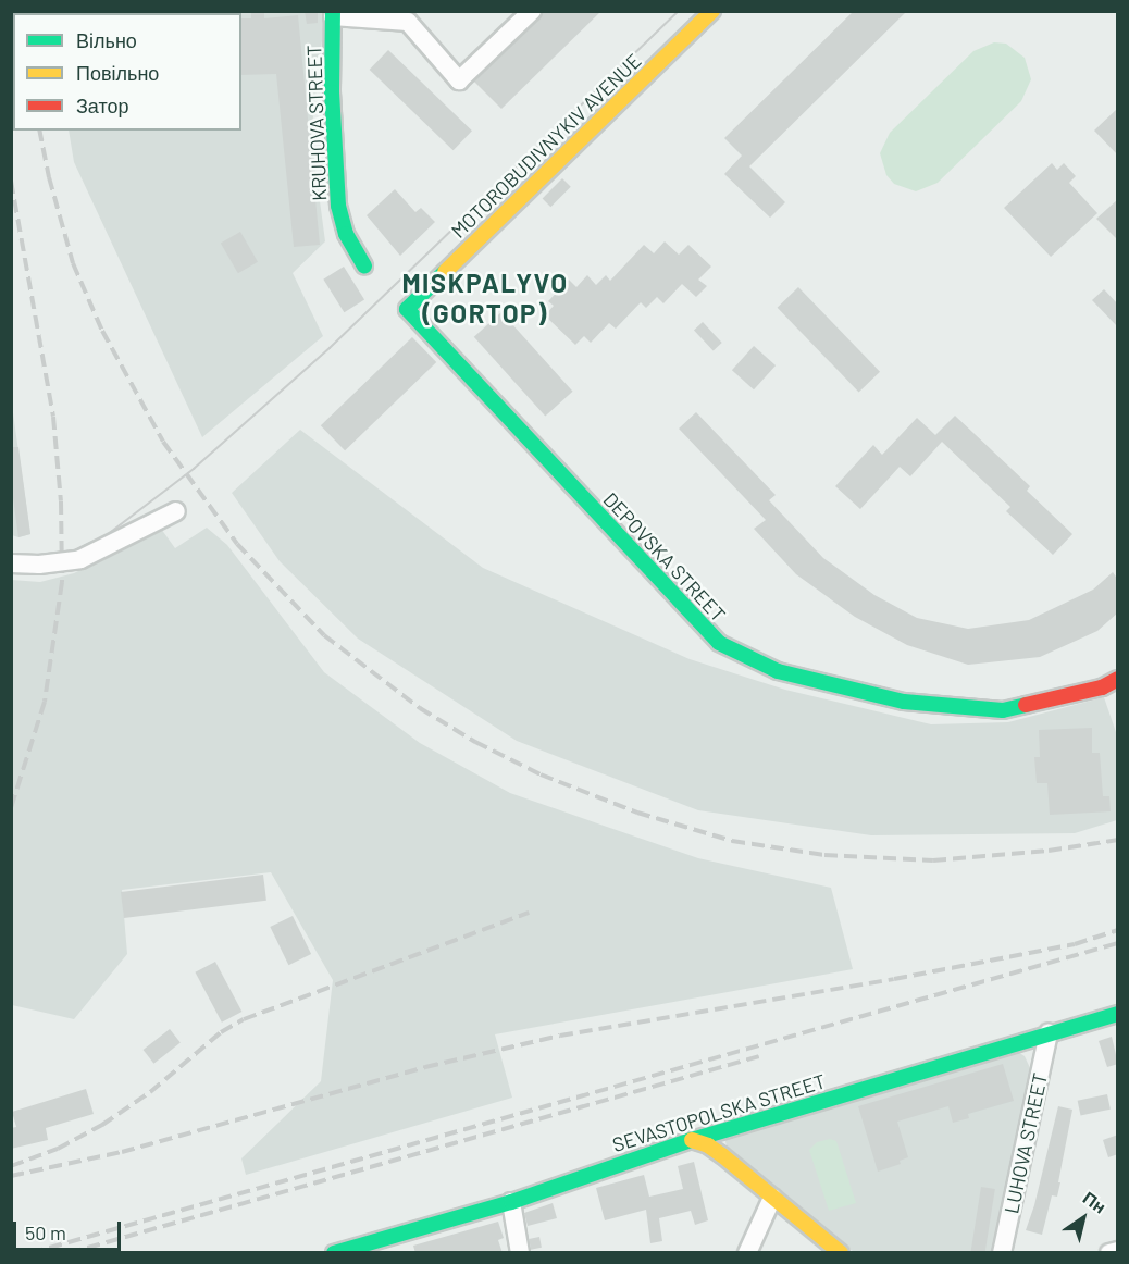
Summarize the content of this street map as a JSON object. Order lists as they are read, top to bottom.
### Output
{
  "streets": {
    "street": [
      "KRUHOVA STREET",
      "MOTOROBUDIVNYKIV AVENUE",
      "DEPOVSKA STREET",
      "SEVASTOPOLSKA STREET",
      "LUHOVA STREET"
    ]
  },
  "crossings": [
    ["MOTOROBUDIVNYKIV AVENUE", "DEPOVSKA STREET"],
    ["SEVASTOPOLSKA STREET", "LUHOVA STREET"]
  ],
  "districts": ["MISKPALYVO (GORTOP)"],
  "legend": ["Вільно", "Повільно", "Затор"],
  "scale_bar": "50 m",
  "north": "top right"
}
